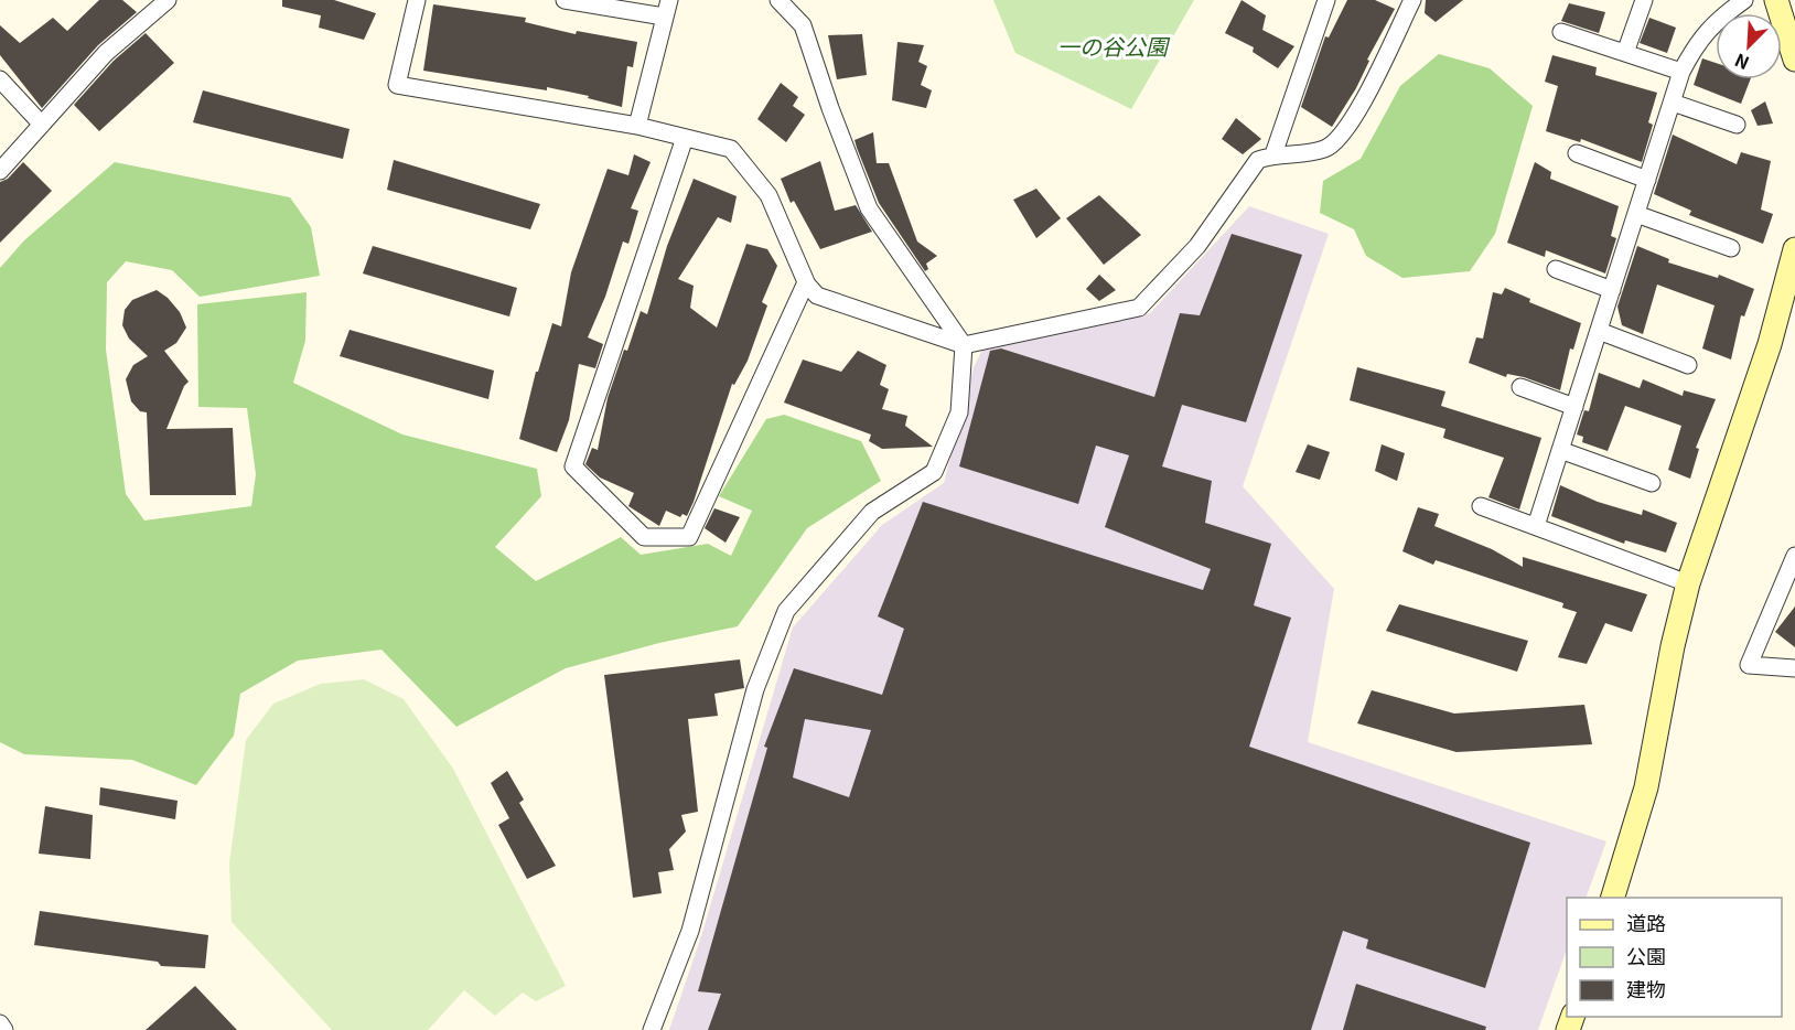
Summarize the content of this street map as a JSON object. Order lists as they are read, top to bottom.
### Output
{
  "parks": ["一の谷公園"],
  "legend": ["道路", "公園", "建物"],
  "north": "bottom left"
}
